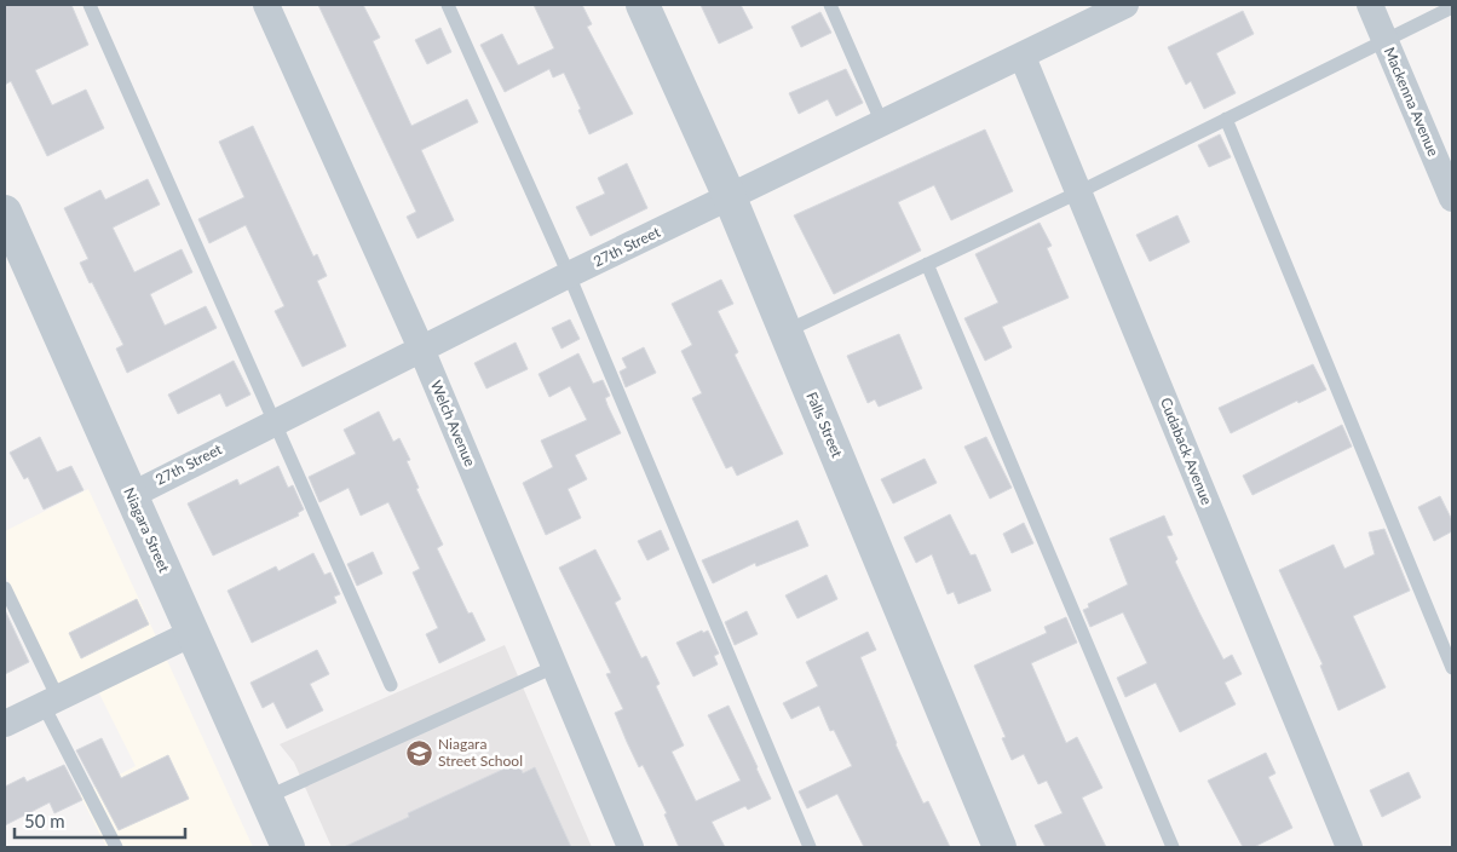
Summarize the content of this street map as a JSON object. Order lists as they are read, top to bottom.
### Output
{
  "streets": {
    "street": [
      "Mackenna Avenue",
      "27th Street",
      "Welch Avenue",
      "Falls Street",
      "Cudaback Avenue",
      "Niagara Street"
    ]
  },
  "crossings": [
    ["27th Street", "Welch Avenue"],
    ["27th Street", "Falls Street"],
    ["27th Street", "Cudaback Avenue"],
    ["27th Street", "Niagara Street"]
  ],
  "places": {
    "school or university": ["Niagara Street School"]
  },
  "scale_bar": "50 m"
}
